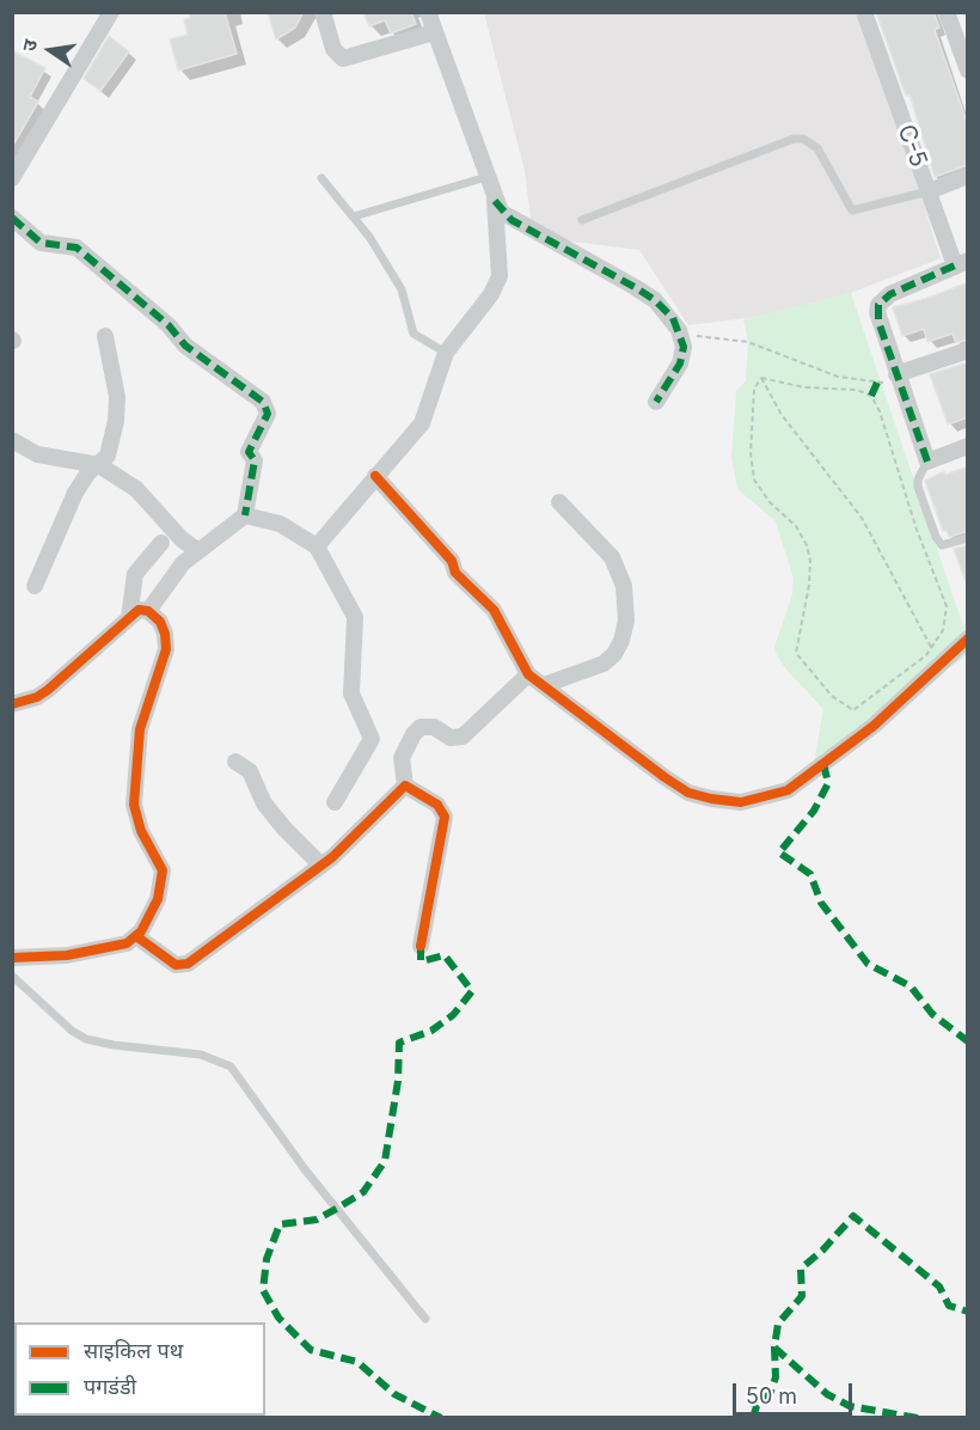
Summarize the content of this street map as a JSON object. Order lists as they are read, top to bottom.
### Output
{
  "streets": {
    "street": ["C-5"]
  },
  "legend": ["साइकिल पथ", "पगडंडी"],
  "scale_bar": "50 m",
  "north": "left"
}
